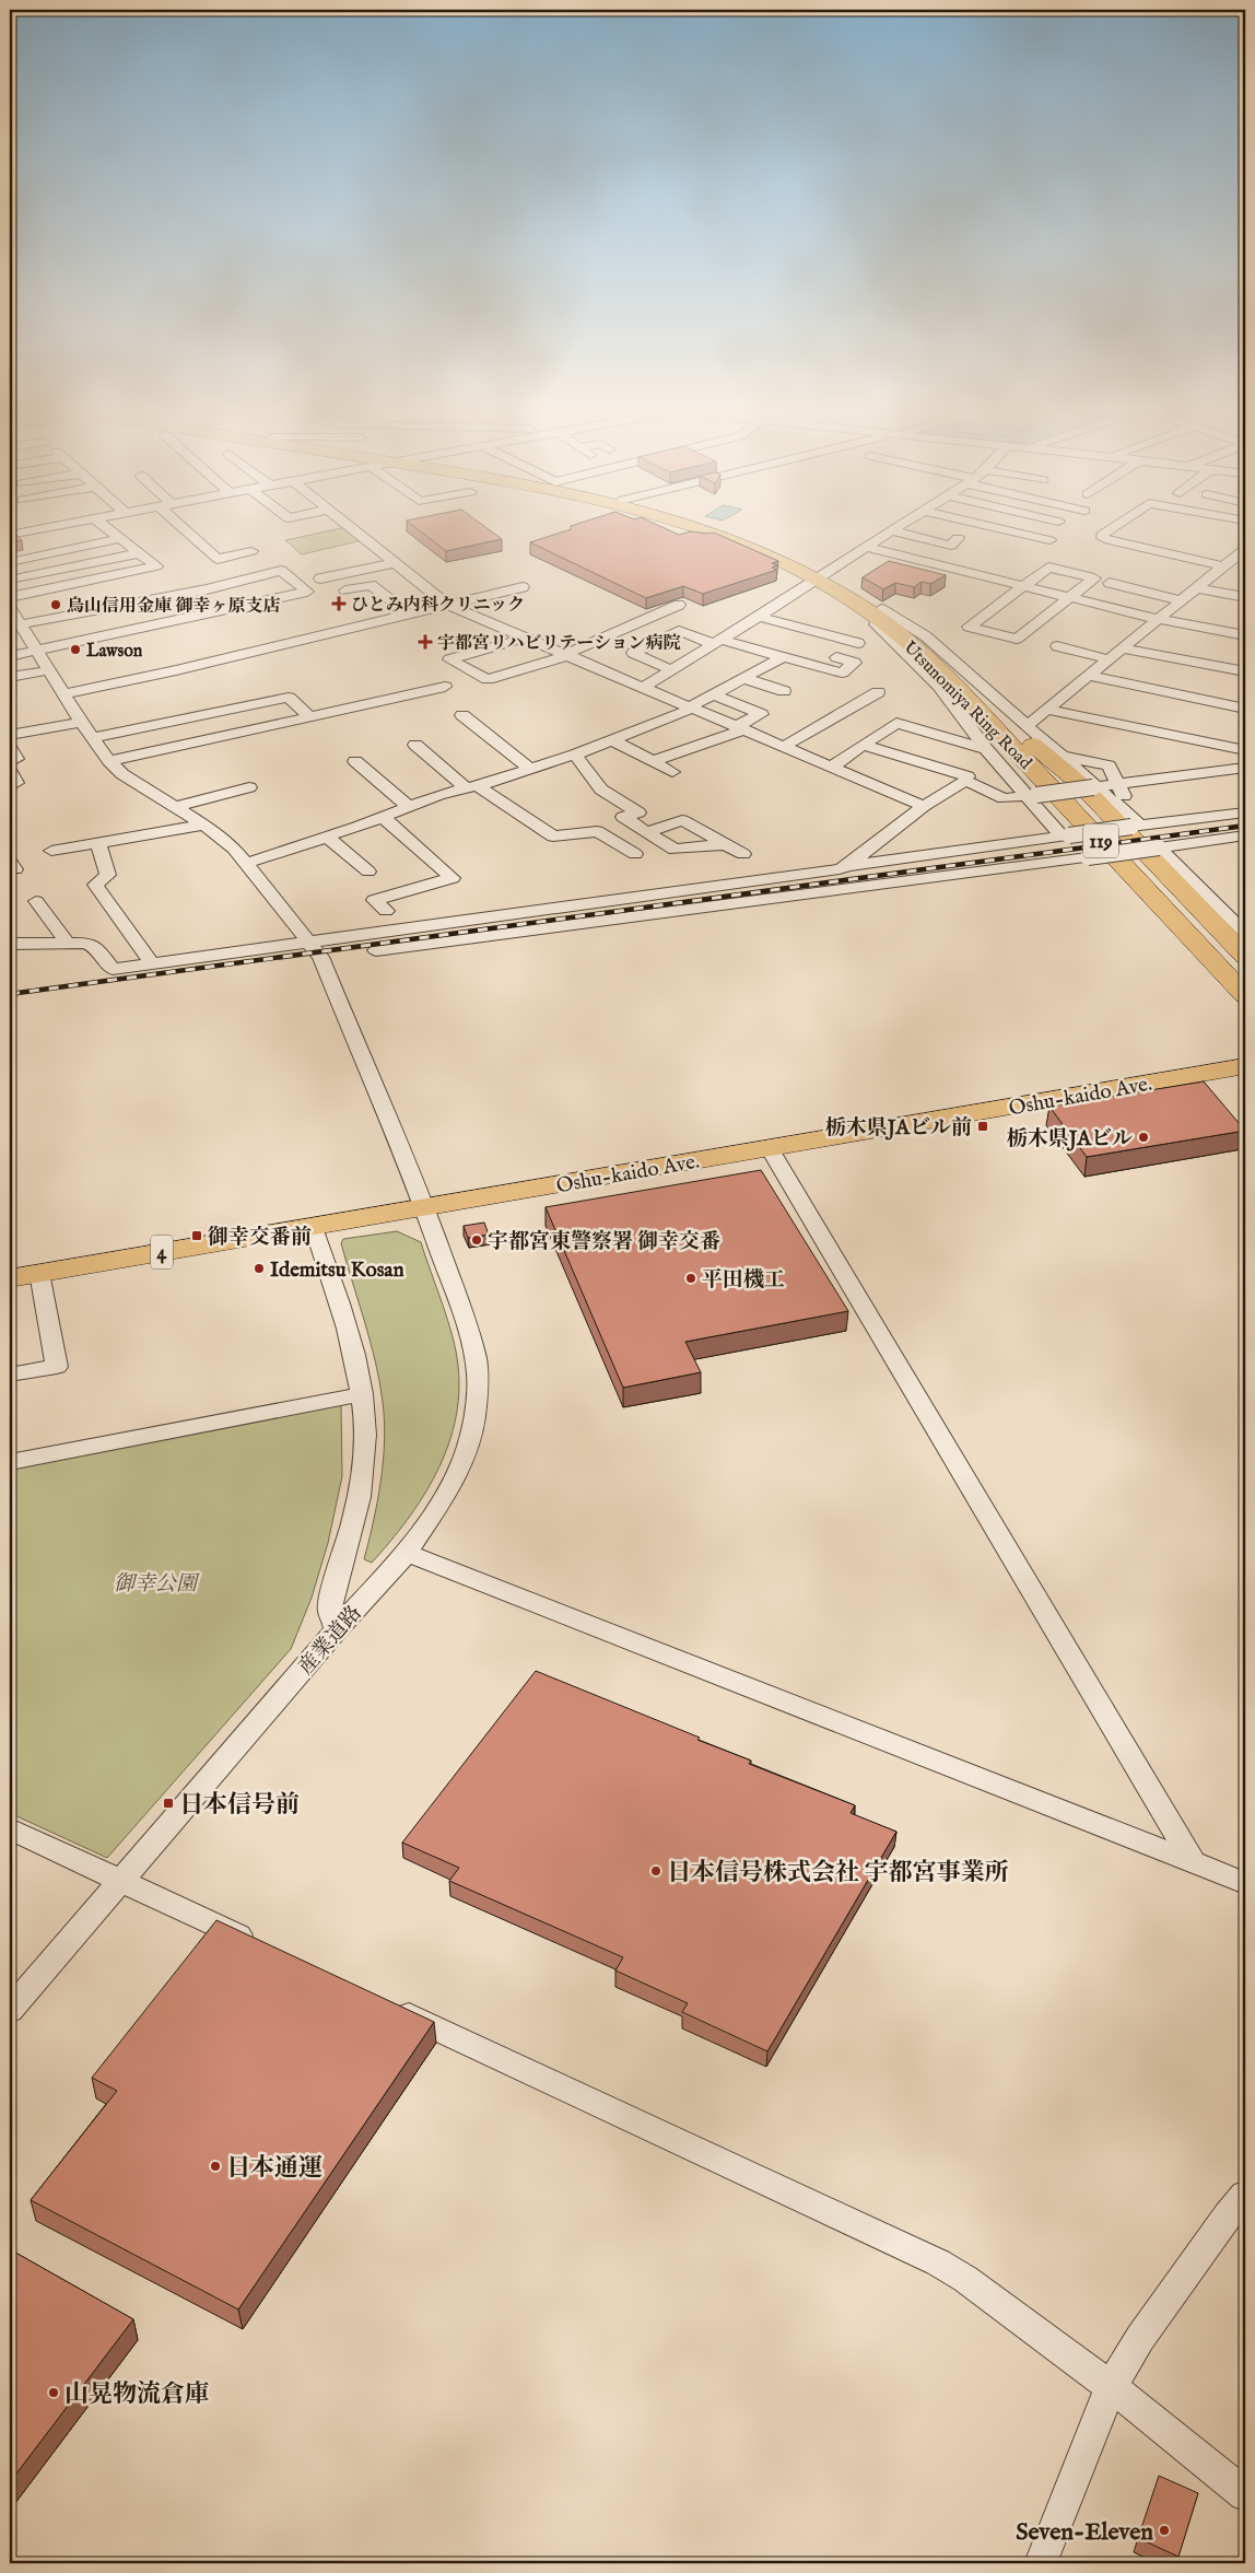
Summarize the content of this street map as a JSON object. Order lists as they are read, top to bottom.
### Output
{
  "streets": {
    "highway": [
      "Utsunomiya Ring Road",
      "119",
      "Oshu-kaido Ave.",
      "4"
    ],
    "street": ["産業道路"]
  },
  "crossings": [
    ["Oshu-kaido Ave.", "産業道路"]
  ],
  "parks": ["御幸公園"],
  "places": {
    "health": ["ひとみ内科クリニック", "宇都宮リハビリテーション病院"],
    "other": [
      "烏山信用金庫 御幸ヶ原支店",
      "Lawson",
      "栃木県JAビル",
      "宇都宮東警察署 御幸交番",
      "Idemitsu Kosan",
      "平田機工",
      "日本信号株式会社 宇都宮事業所",
      "日本通運",
      "山晃物流倉庫",
      "Seven-Eleven"
    ],
    "transit": ["栃木県JAビル前", "御幸交番前", "日本信号前"]
  }
}
